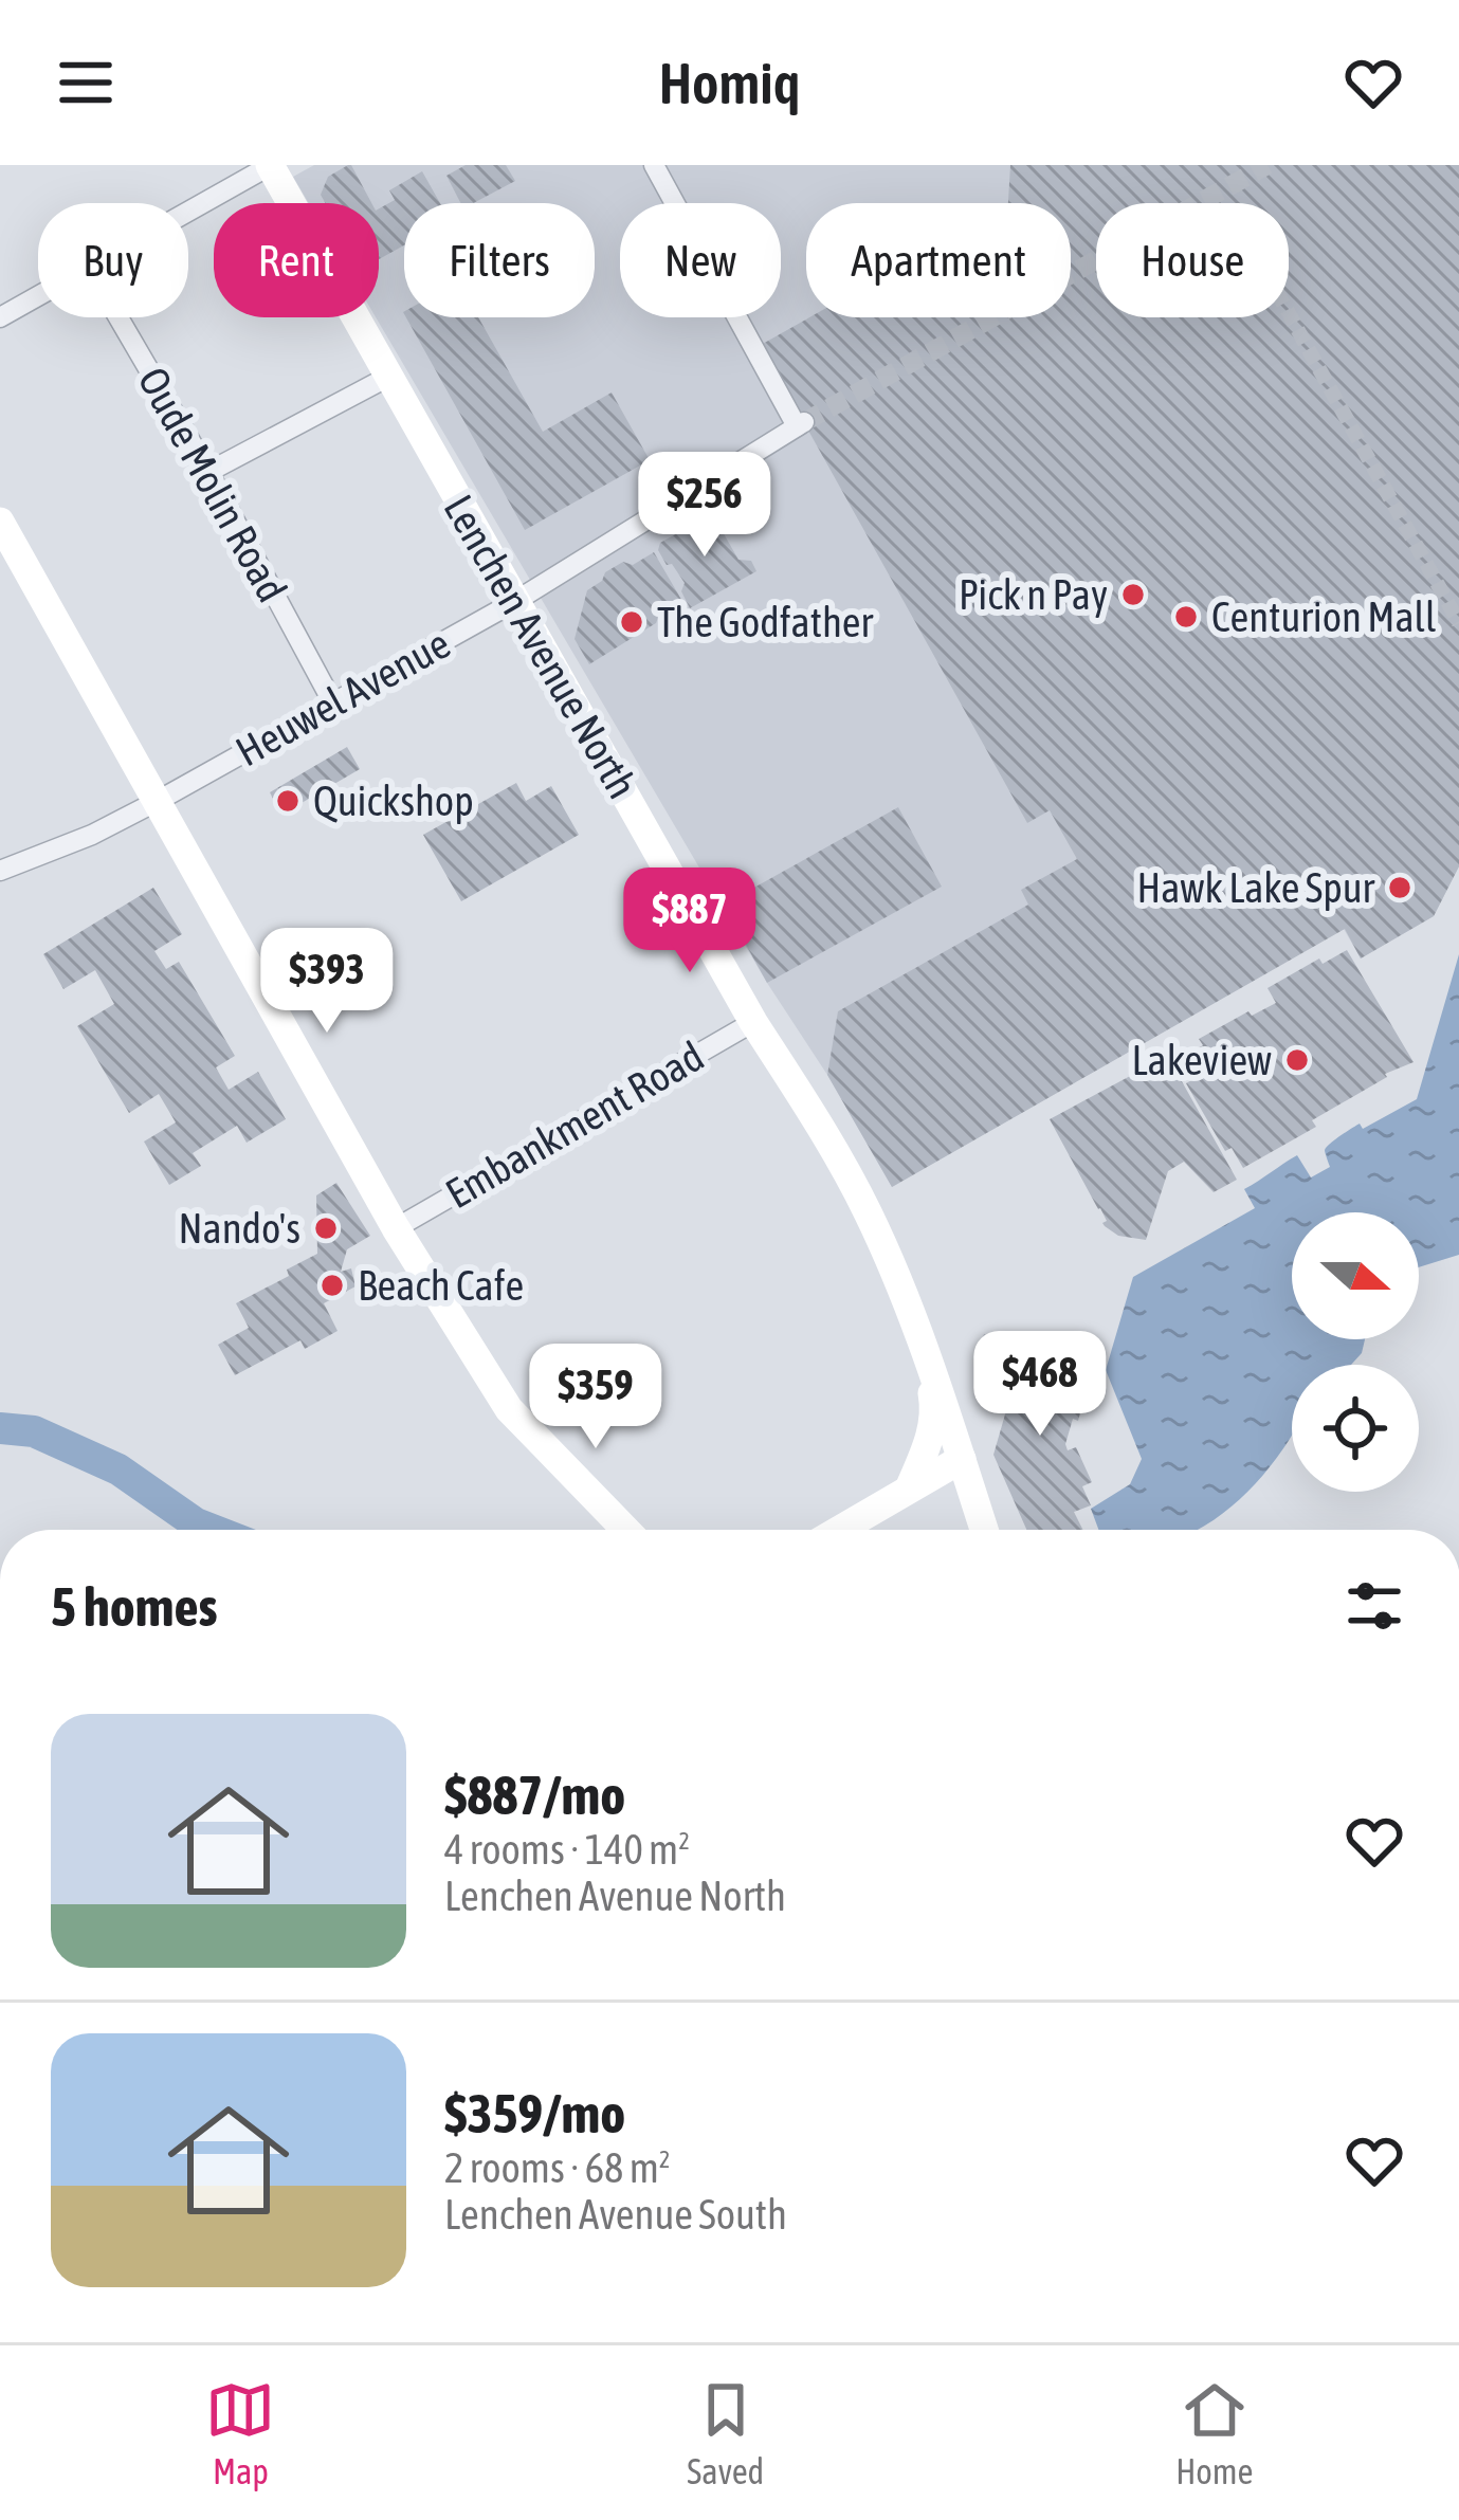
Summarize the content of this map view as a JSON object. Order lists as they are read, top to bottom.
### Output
{
  "streets": {
    "main road": ["Lenchen Avenue North"],
    "street": ["Oude Molin Road", "Heuwel Avenue", "Embankment Road"]
  },
  "crossings": [
    ["Oude Molin Road", "Heuwel Avenue"],
    ["Lenchen Avenue North", "Heuwel Avenue"],
    ["Lenchen Avenue North", "Embankment Road"]
  ],
  "places": [
    "Pick n Pay",
    "Centurion Mall",
    "The Godfather",
    "Quickshop",
    "Hawk Lake Spur",
    "Lakeview",
    "Nando's",
    "Beach Cafe"
  ],
  "north": "right",
  "page": {
    "header": "Homiq",
    "chip": [
      "Buy",
      "Rent",
      "Filters",
      "New",
      "Apartment",
      "House"
    ],
    "price": [
      "$256",
      "$887",
      "$393",
      "$468",
      "$359"
    ],
    "heading": "5 homes",
    "list": [
      {
        "name": "$887/mo",
        "note": "4 rooms · 140 m² · Lenchen Avenue North"
      },
      {
        "name": "$359/mo",
        "note": "2 rooms · 68 m² · Lenchen Avenue South"
      }
    ],
    "tabs": ["Map", "Saved", "Home"]
  }
}
